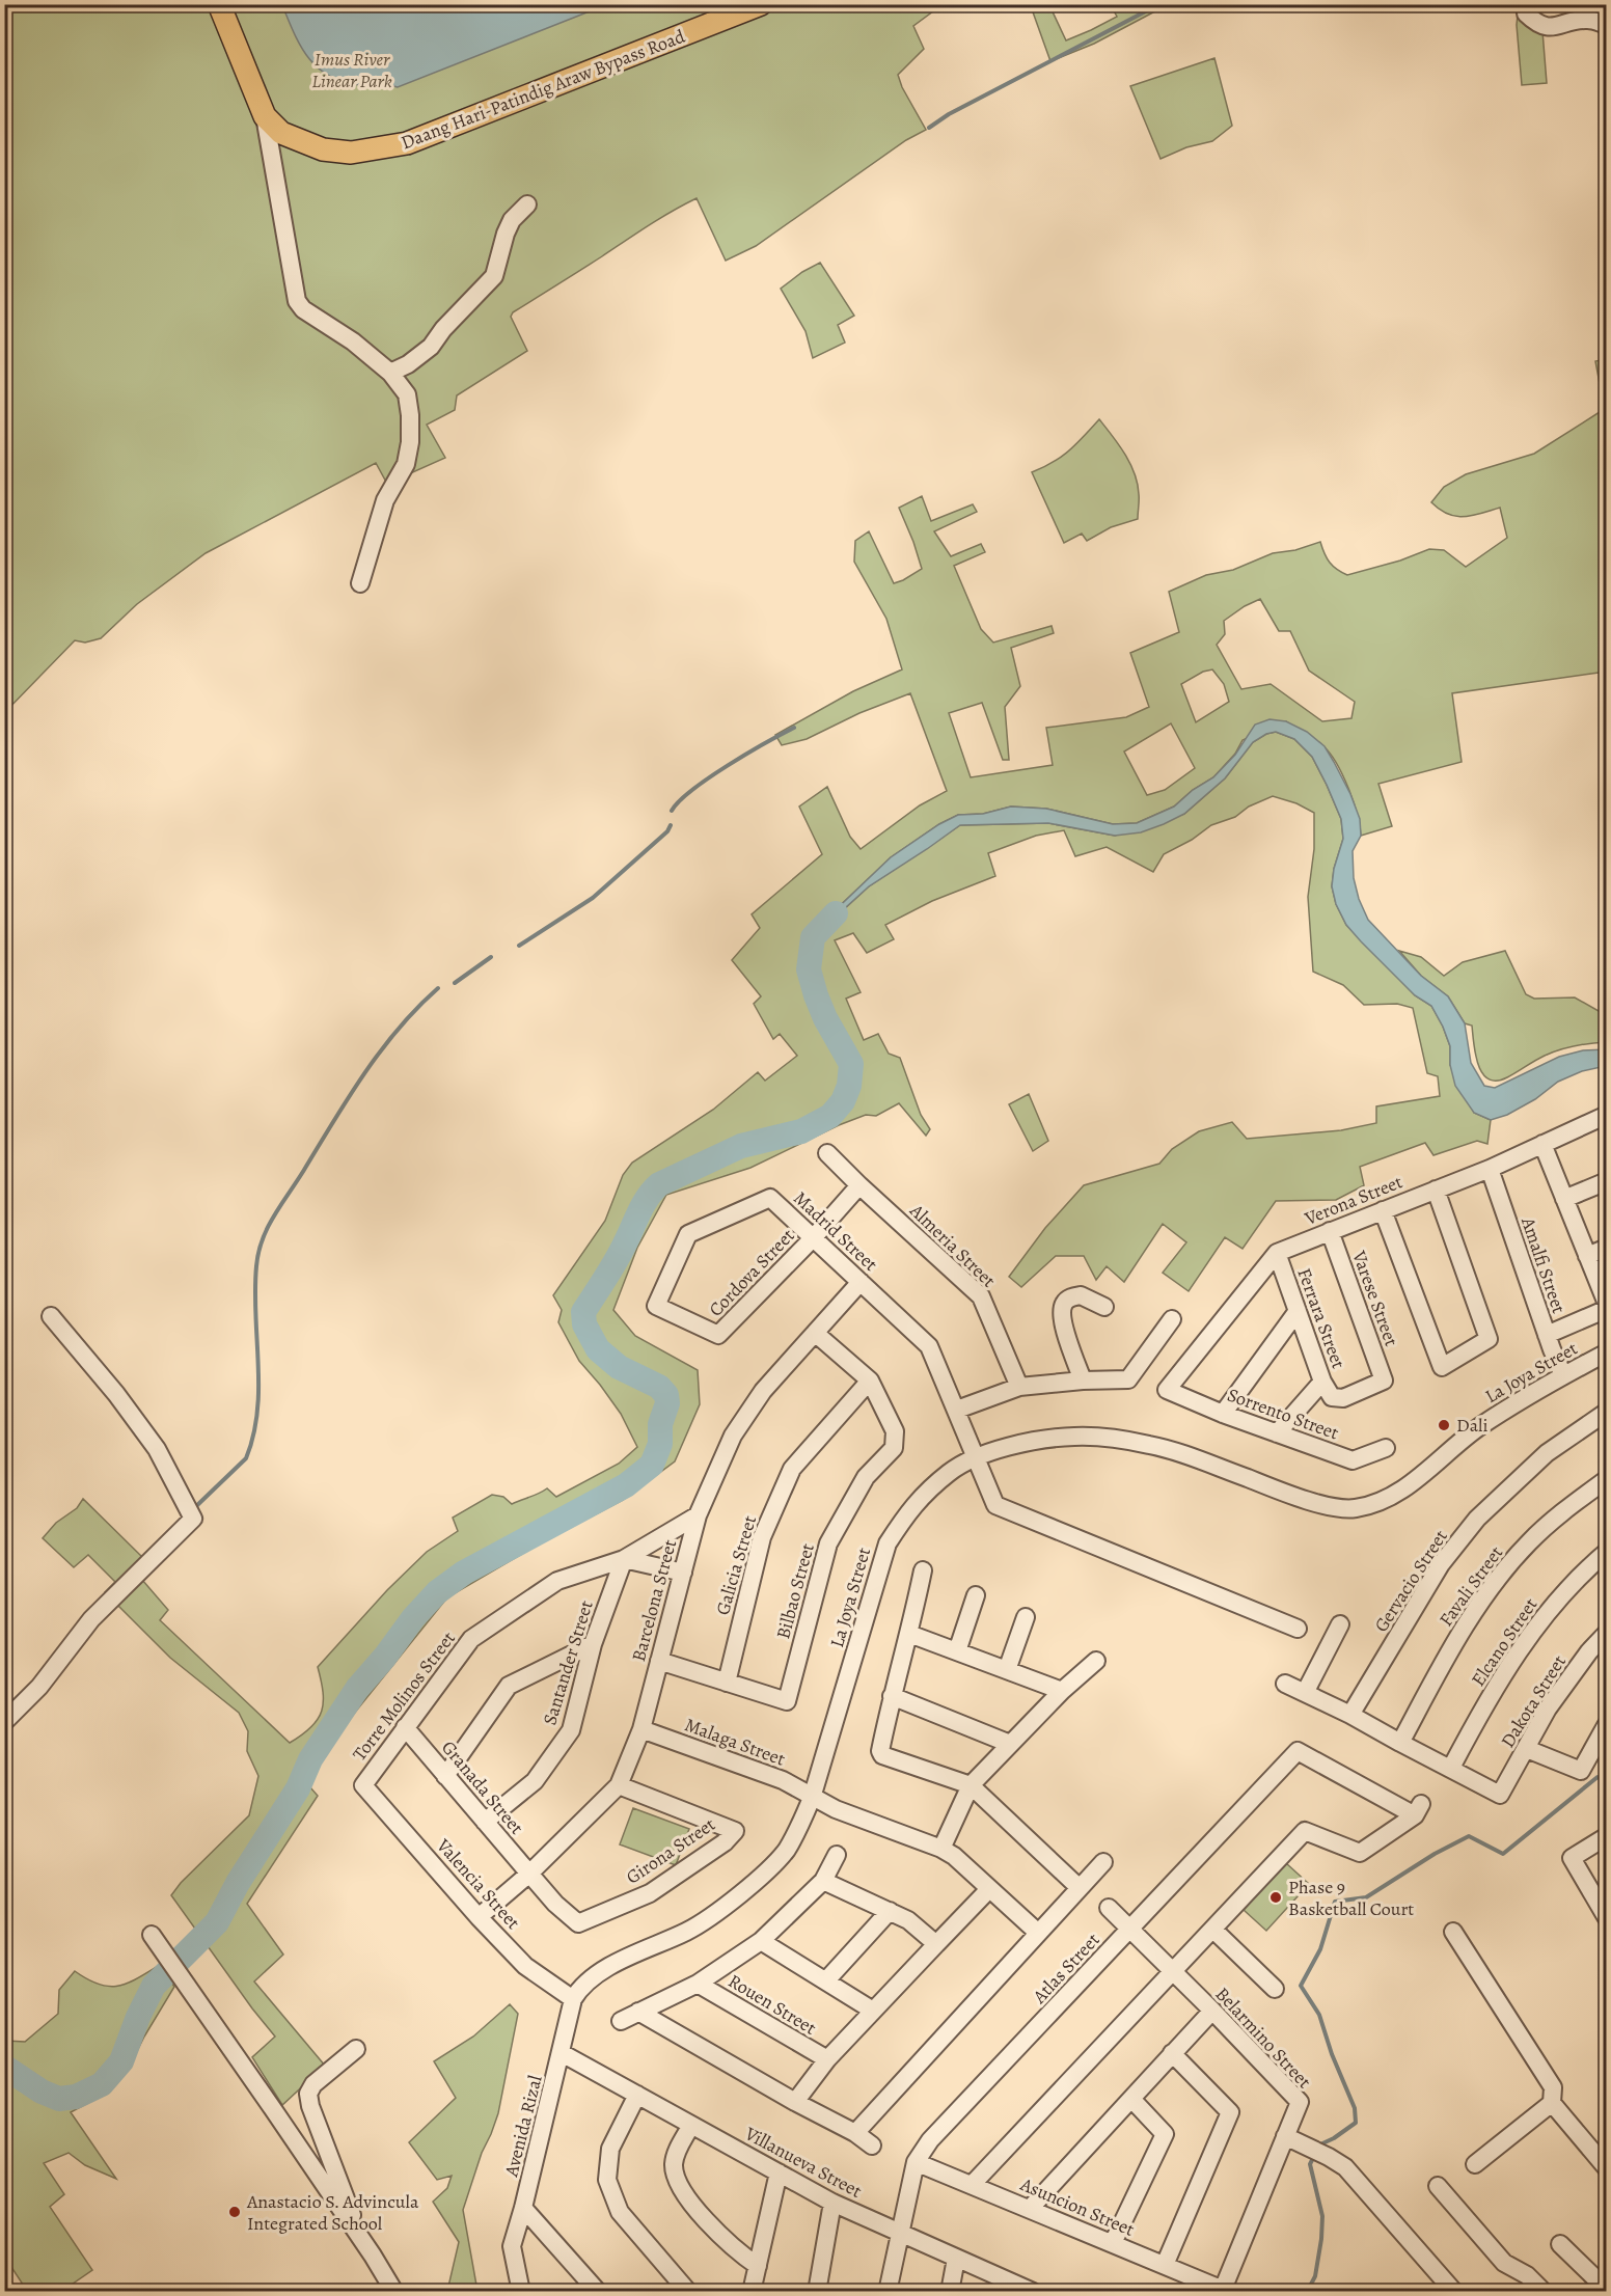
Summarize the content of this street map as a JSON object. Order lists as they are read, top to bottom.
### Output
{
  "streets": {
    "main road": ["Daang Hari-Patindig Araw Bypass Road"],
    "street": [
      "Verona Street",
      "Madrid Street",
      "Almeria Street",
      "Amalfi Street",
      "Cordova Street",
      "Varese Street",
      "Ferrara Street",
      "La Joya Street",
      "Sorrento Street",
      "Galicia Street",
      "Gervacio Street",
      "Favali Street",
      "Bilbao Street",
      "Barcelona Street",
      "Elcano Street",
      "Santander Street",
      "Torre Molinos Street",
      "Dakota Street",
      "Malaga Street",
      "Granada Street",
      "Girona Street",
      "Valencia Street",
      "Atlas Street",
      "Rouen Street",
      "Belarmino Street",
      "Avenida Rizal",
      "Villanueva Street",
      "Asuncion Street"
    ]
  },
  "crossings": [
    ["Verona Street", "Amalfi Street"],
    ["Verona Street", "Varese Street"],
    ["Verona Street", "Ferrara Street"],
    ["Verona Street", "Sorrento Street"],
    ["Madrid Street", "Cordova Street"],
    ["Madrid Street", "La Joya Street"],
    ["Madrid Street", "Barcelona Street"],
    ["Almeria Street", "Cordova Street"],
    ["Amalfi Street", "La Joya Street"],
    ["Varese Street", "Ferrara Street"],
    ["La Joya Street", "Malaga Street"],
    ["La Joya Street", "Valencia Street"],
    ["Galicia Street", "Bilbao Street"],
    ["Bilbao Street", "Barcelona Street"],
    ["Barcelona Street", "Torre Molinos Street"],
    ["Barcelona Street", "Malaga Street"],
    ["Barcelona Street", "Granada Street"],
    ["Barcelona Street", "Girona Street"],
    ["Barcelona Street", "Valencia Street"],
    ["Elcano Street", "Dakota Street"],
    ["Santander Street", "Torre Molinos Street"],
    ["Santander Street", "Granada Street"],
    ["Torre Molinos Street", "Granada Street"],
    ["Torre Molinos Street", "Valencia Street"],
    ["Granada Street", "Girona Street"],
    ["Atlas Street", "Belarmino Street"],
    ["Atlas Street", "Villanueva Street"],
    ["Atlas Street", "Asuncion Street"],
    ["Belarmino Street", "Asuncion Street"],
    ["Avenida Rizal", "Villanueva Street"]
  ],
  "parks": ["Imus River Linear Park"],
  "places": ["Dali", "Phase 9 Basketball Court", "Anastacio S. Advincula Integrated School"]
}
